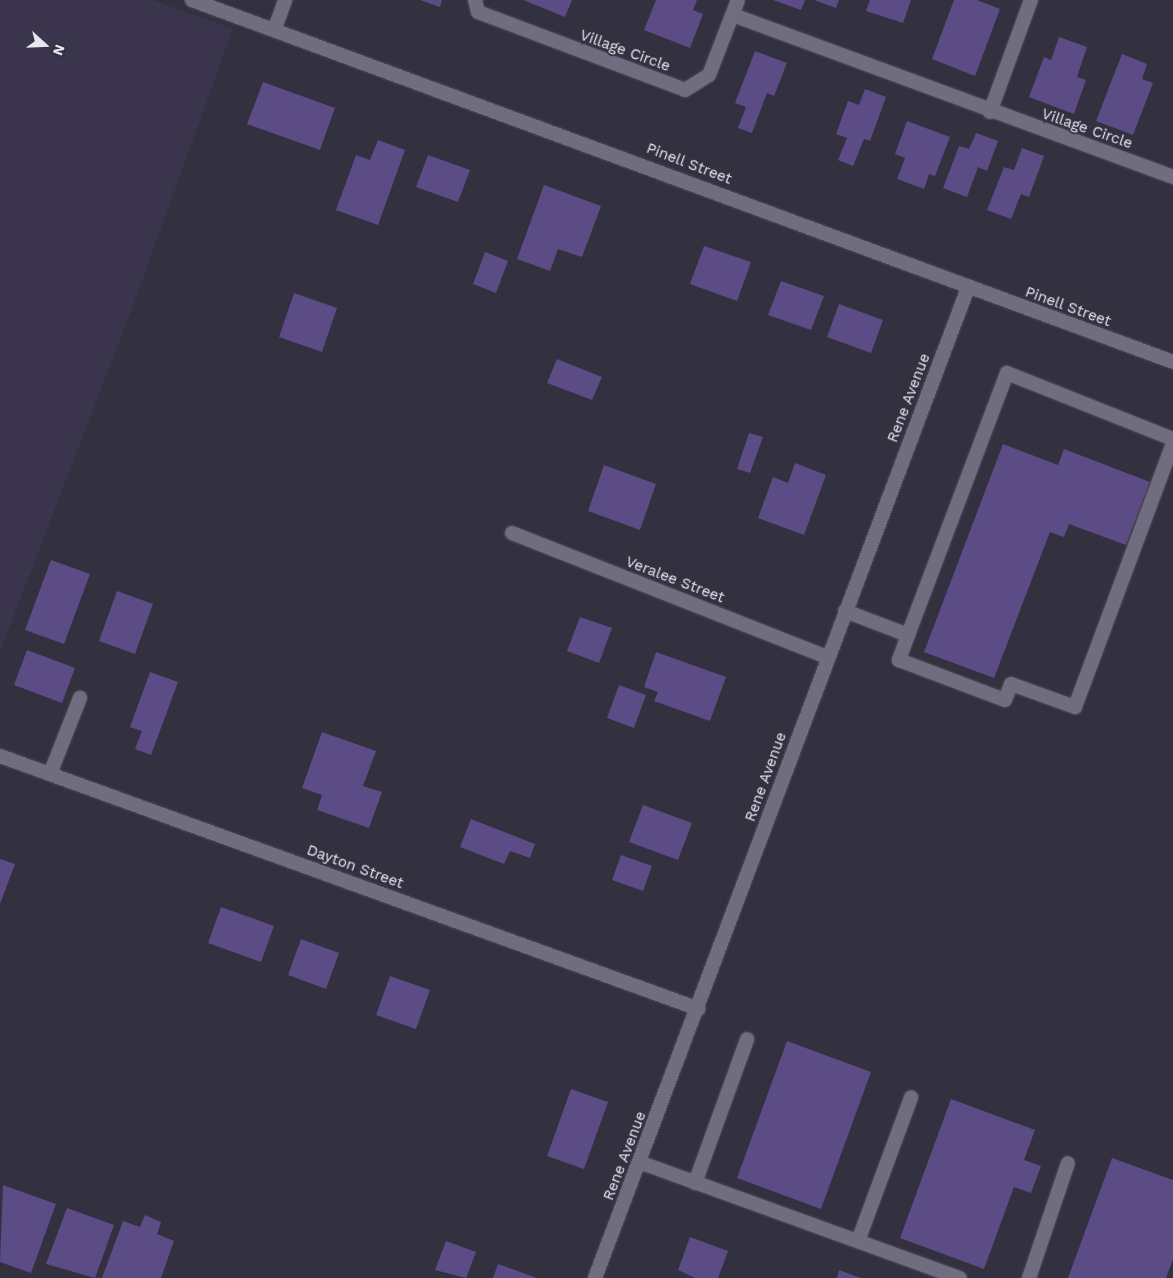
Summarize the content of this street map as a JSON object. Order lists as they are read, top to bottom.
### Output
{
  "streets": {
    "street": [
      "Village Circle",
      "Pinell Street",
      "Rene Avenue",
      "Veralee Street",
      "Dayton Street"
    ]
  },
  "crossings": [
    ["Pinell Street", "Rene Avenue"],
    ["Rene Avenue", "Veralee Street"],
    ["Rene Avenue", "Dayton Street"]
  ],
  "north": "right"
}
